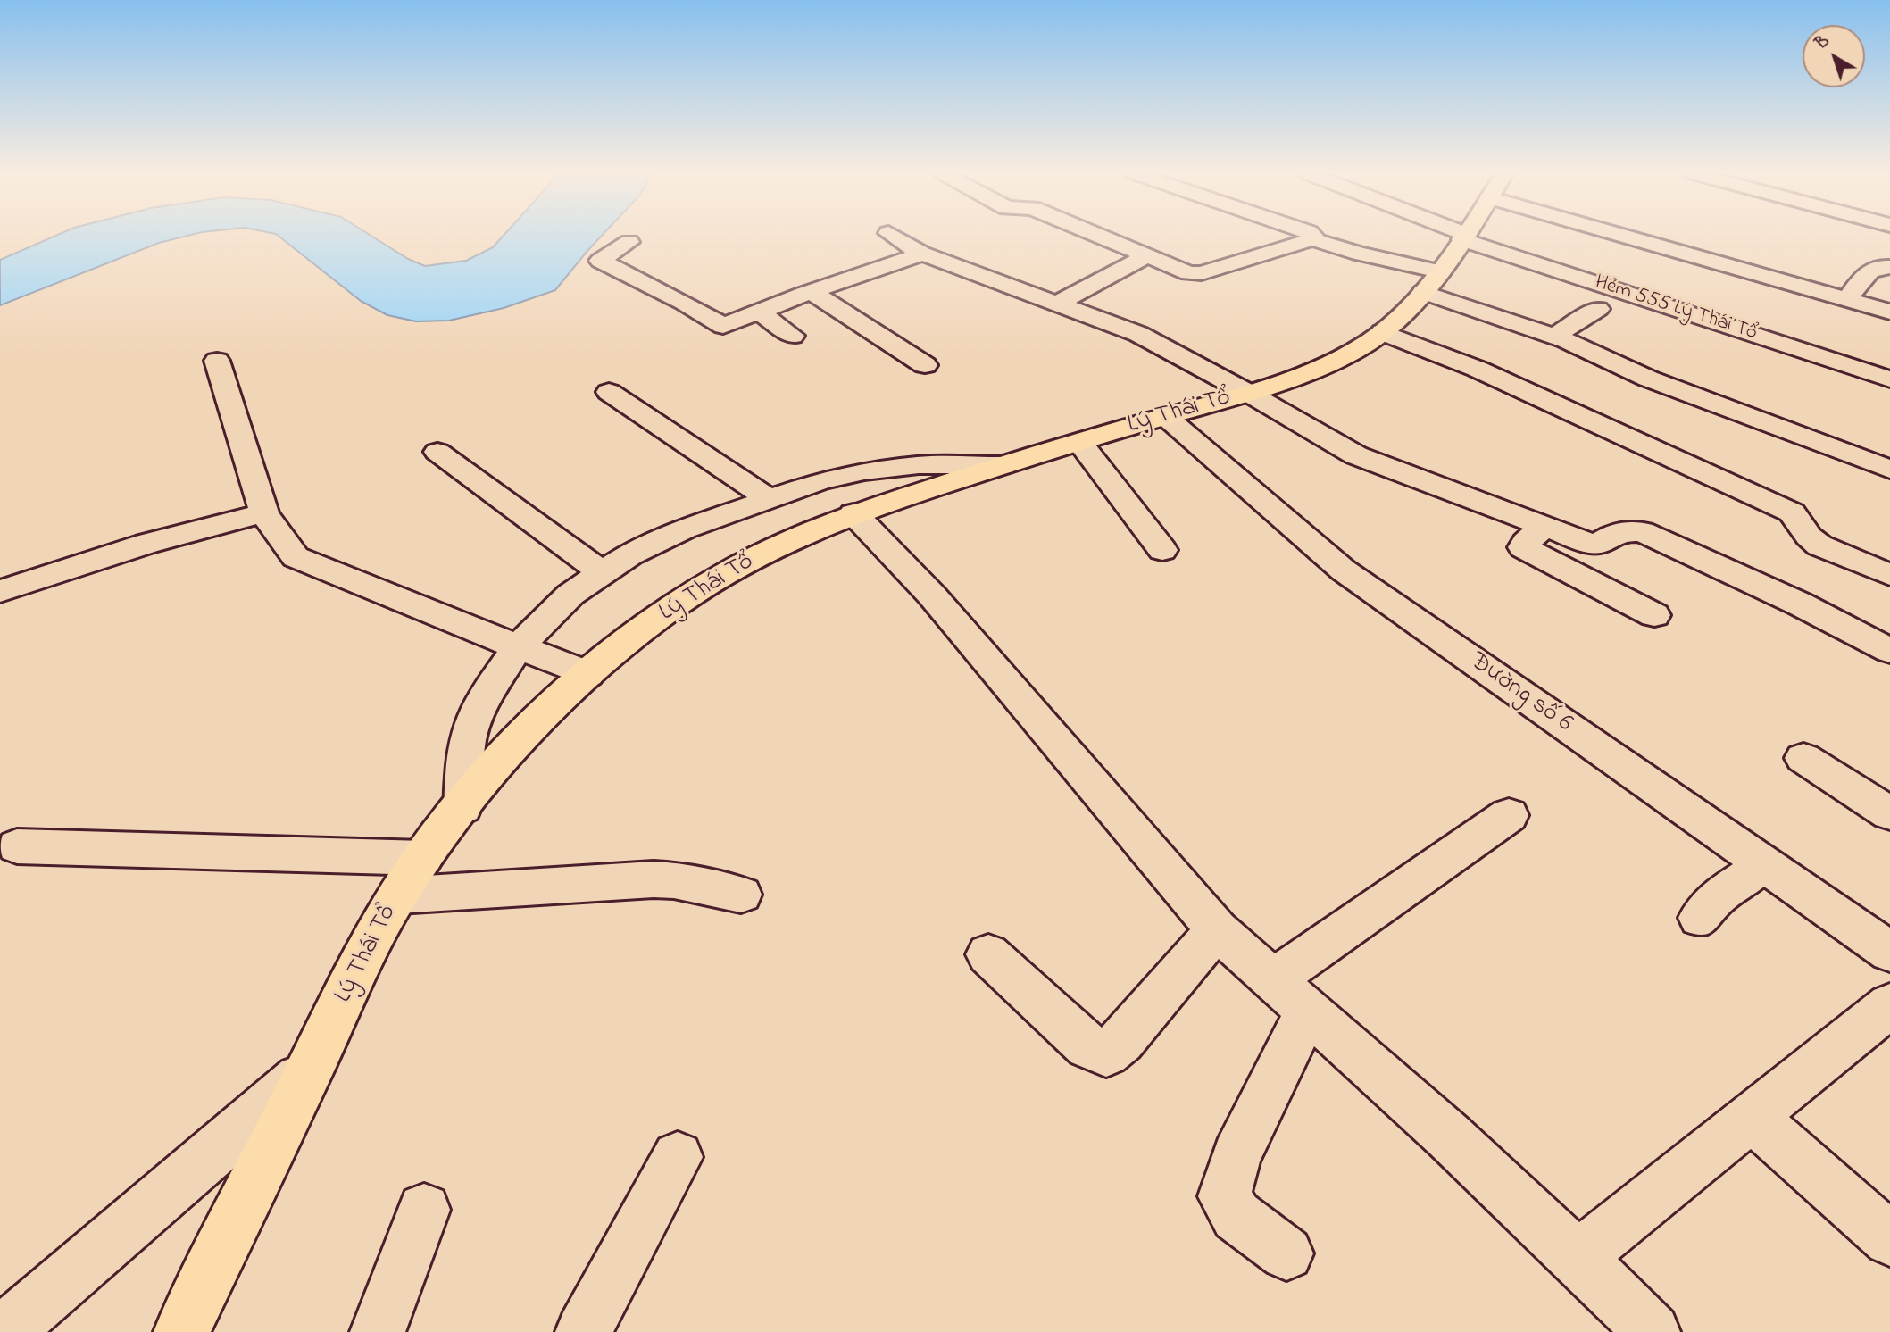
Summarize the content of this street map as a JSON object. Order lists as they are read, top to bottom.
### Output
{
  "streets": {
    "main road": ["Lý Thái Tổ"],
    "street": ["Hẻm 555 Lý Thái Tổ", "Đường số 6"]
  },
  "crossings": [
    ["Hẻm 555 Lý Thái Tổ", "Lý Thái Tổ"],
    ["Lý Thái Tổ", "Đường số 6"]
  ],
  "north": "top left"
}
